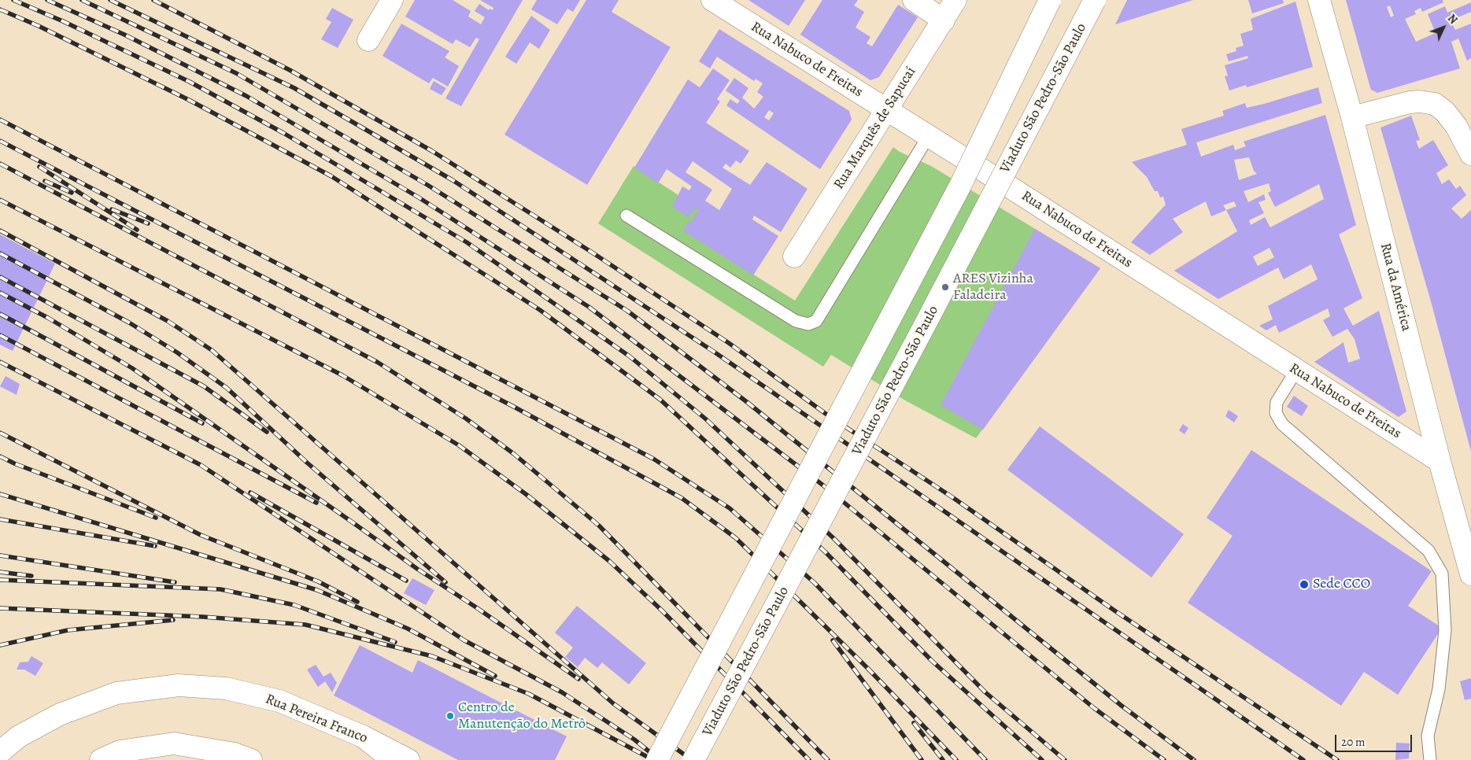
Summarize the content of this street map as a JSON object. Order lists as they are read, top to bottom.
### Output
{
  "streets": {
    "main road": [
      "Rua Nabuco de Freitas",
      "Viaduto São Pedro-São Paulo",
      "Rua Marquês de Sapucaí",
      "Rua da América",
      "Rua Pereira Franco"
    ]
  },
  "crossings": [
    ["Rua Nabuco de Freitas", "Rua Marquês de Sapucaí"],
    ["Rua Nabuco de Freitas", "Rua da América"]
  ],
  "places": ["ARES Vizinha Faladeira", "Sede CCO", "Centro de Manutenção do Metrô"],
  "scale_bar": "20 m",
  "north": "top right"
}
